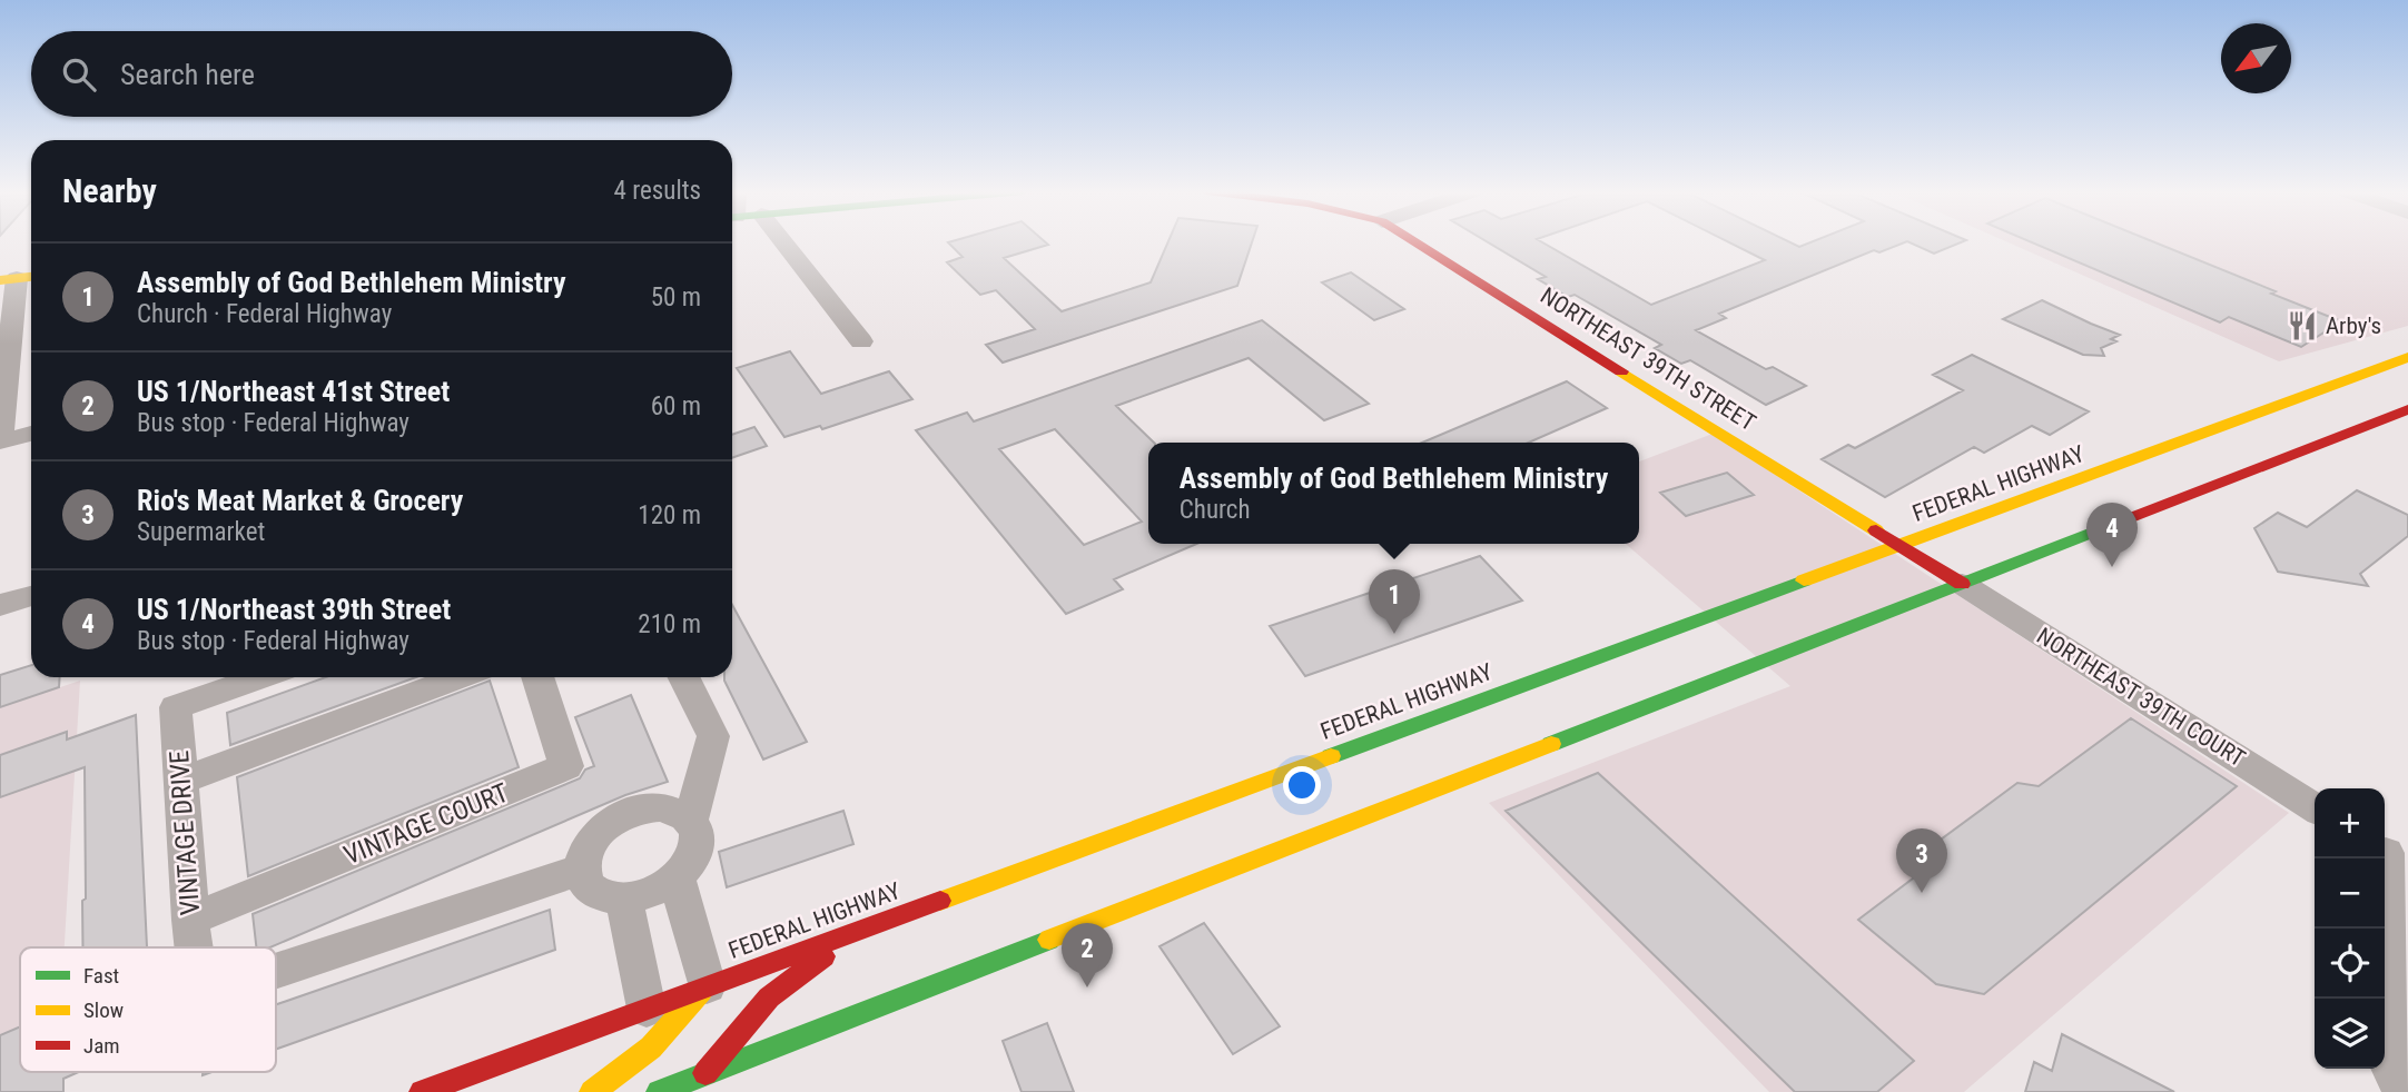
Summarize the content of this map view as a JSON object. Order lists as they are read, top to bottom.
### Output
{
  "streets": {
    "main road": ["NORTHEAST 39TH STREET", "FEDERAL HIGHWAY"],
    "street": ["NORTHEAST 39TH COURT", "VINTAGE COURT", "VINTAGE DRIVE"]
  },
  "crossings": [
    ["NORTHEAST 39TH STREET", "FEDERAL HIGHWAY"],
    ["NORTHEAST 39TH STREET", "NORTHEAST 39TH COURT"],
    ["VINTAGE COURT", "VINTAGE DRIVE"]
  ],
  "places": {
    "restaurant": ["Arby's"]
  },
  "legend": ["Fast", "Slow", "Jam"],
  "north": "bottom left",
  "page": {
    "search": "Search here",
    "heading": ["Nearby", "4 results"],
    "list": [
      {
        "mark": "1",
        "name": "Assembly of God Bethlehem Ministry",
        "note": "Church · Federal Highway",
        "value": "50 m"
      },
      {
        "mark": "2",
        "name": "US 1/Northeast 41st Street",
        "note": "Bus stop · Federal Highway",
        "value": "60 m"
      },
      {
        "mark": "3",
        "name": "Rio's Meat Market & Grocery",
        "note": "Supermarket",
        "value": "120 m"
      },
      {
        "mark": "4",
        "name": "US 1/Northeast 39th Street",
        "note": "Bus stop · Federal Highway",
        "value": "210 m"
      }
    ],
    "popup": ["Assembly of God Bethlehem Ministry", "Church"],
    "pins": [
      "4",
      "1",
      "3",
      "2"
    ],
    "map_buttons": ["+", "−"]
  }
}
